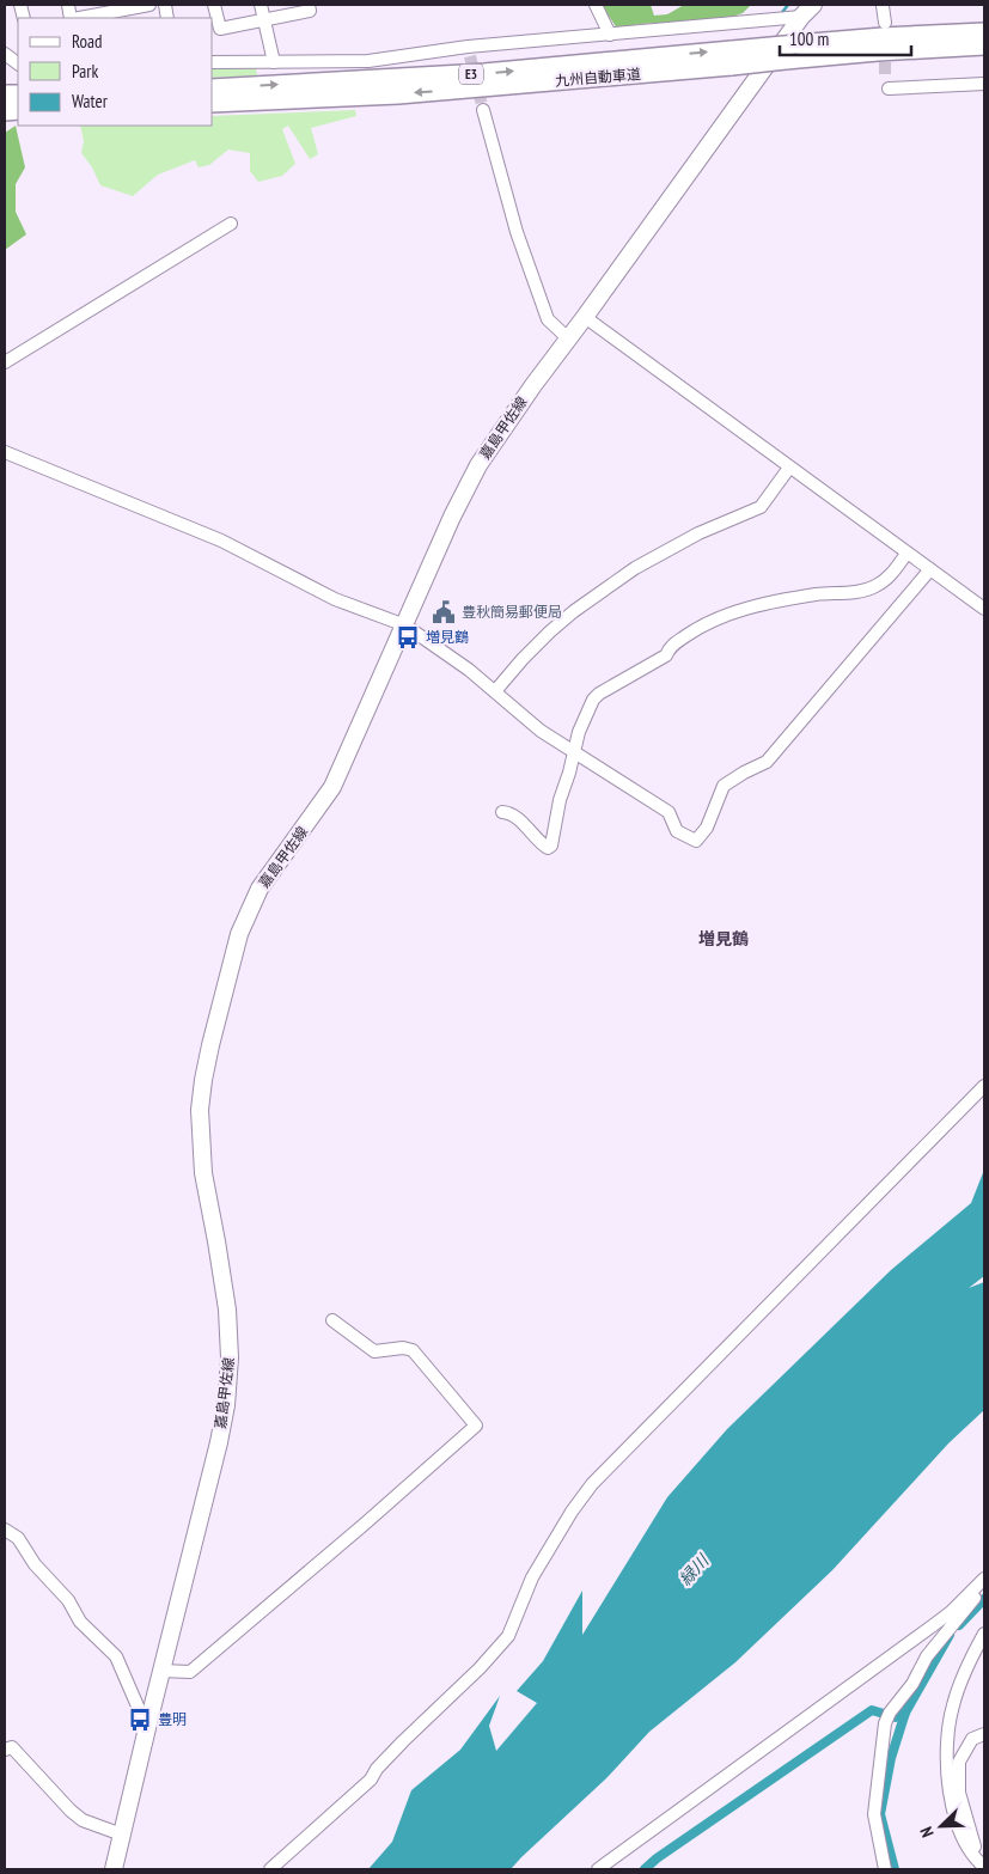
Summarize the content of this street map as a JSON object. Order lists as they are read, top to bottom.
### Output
{
  "streets": {
    "highway": ["E3", "九州自動車道"],
    "main road": ["嘉島甲佐線"]
  },
  "districts": ["増見鶴"],
  "water": ["緑川"],
  "places": {
    "public building": ["豊秋簡易郵便局"],
    "bus stop": ["増見鶴", "豊明"]
  },
  "legend": ["Road", "Park", "Water"],
  "scale_bar": "100 m",
  "north": "bottom left"
}
